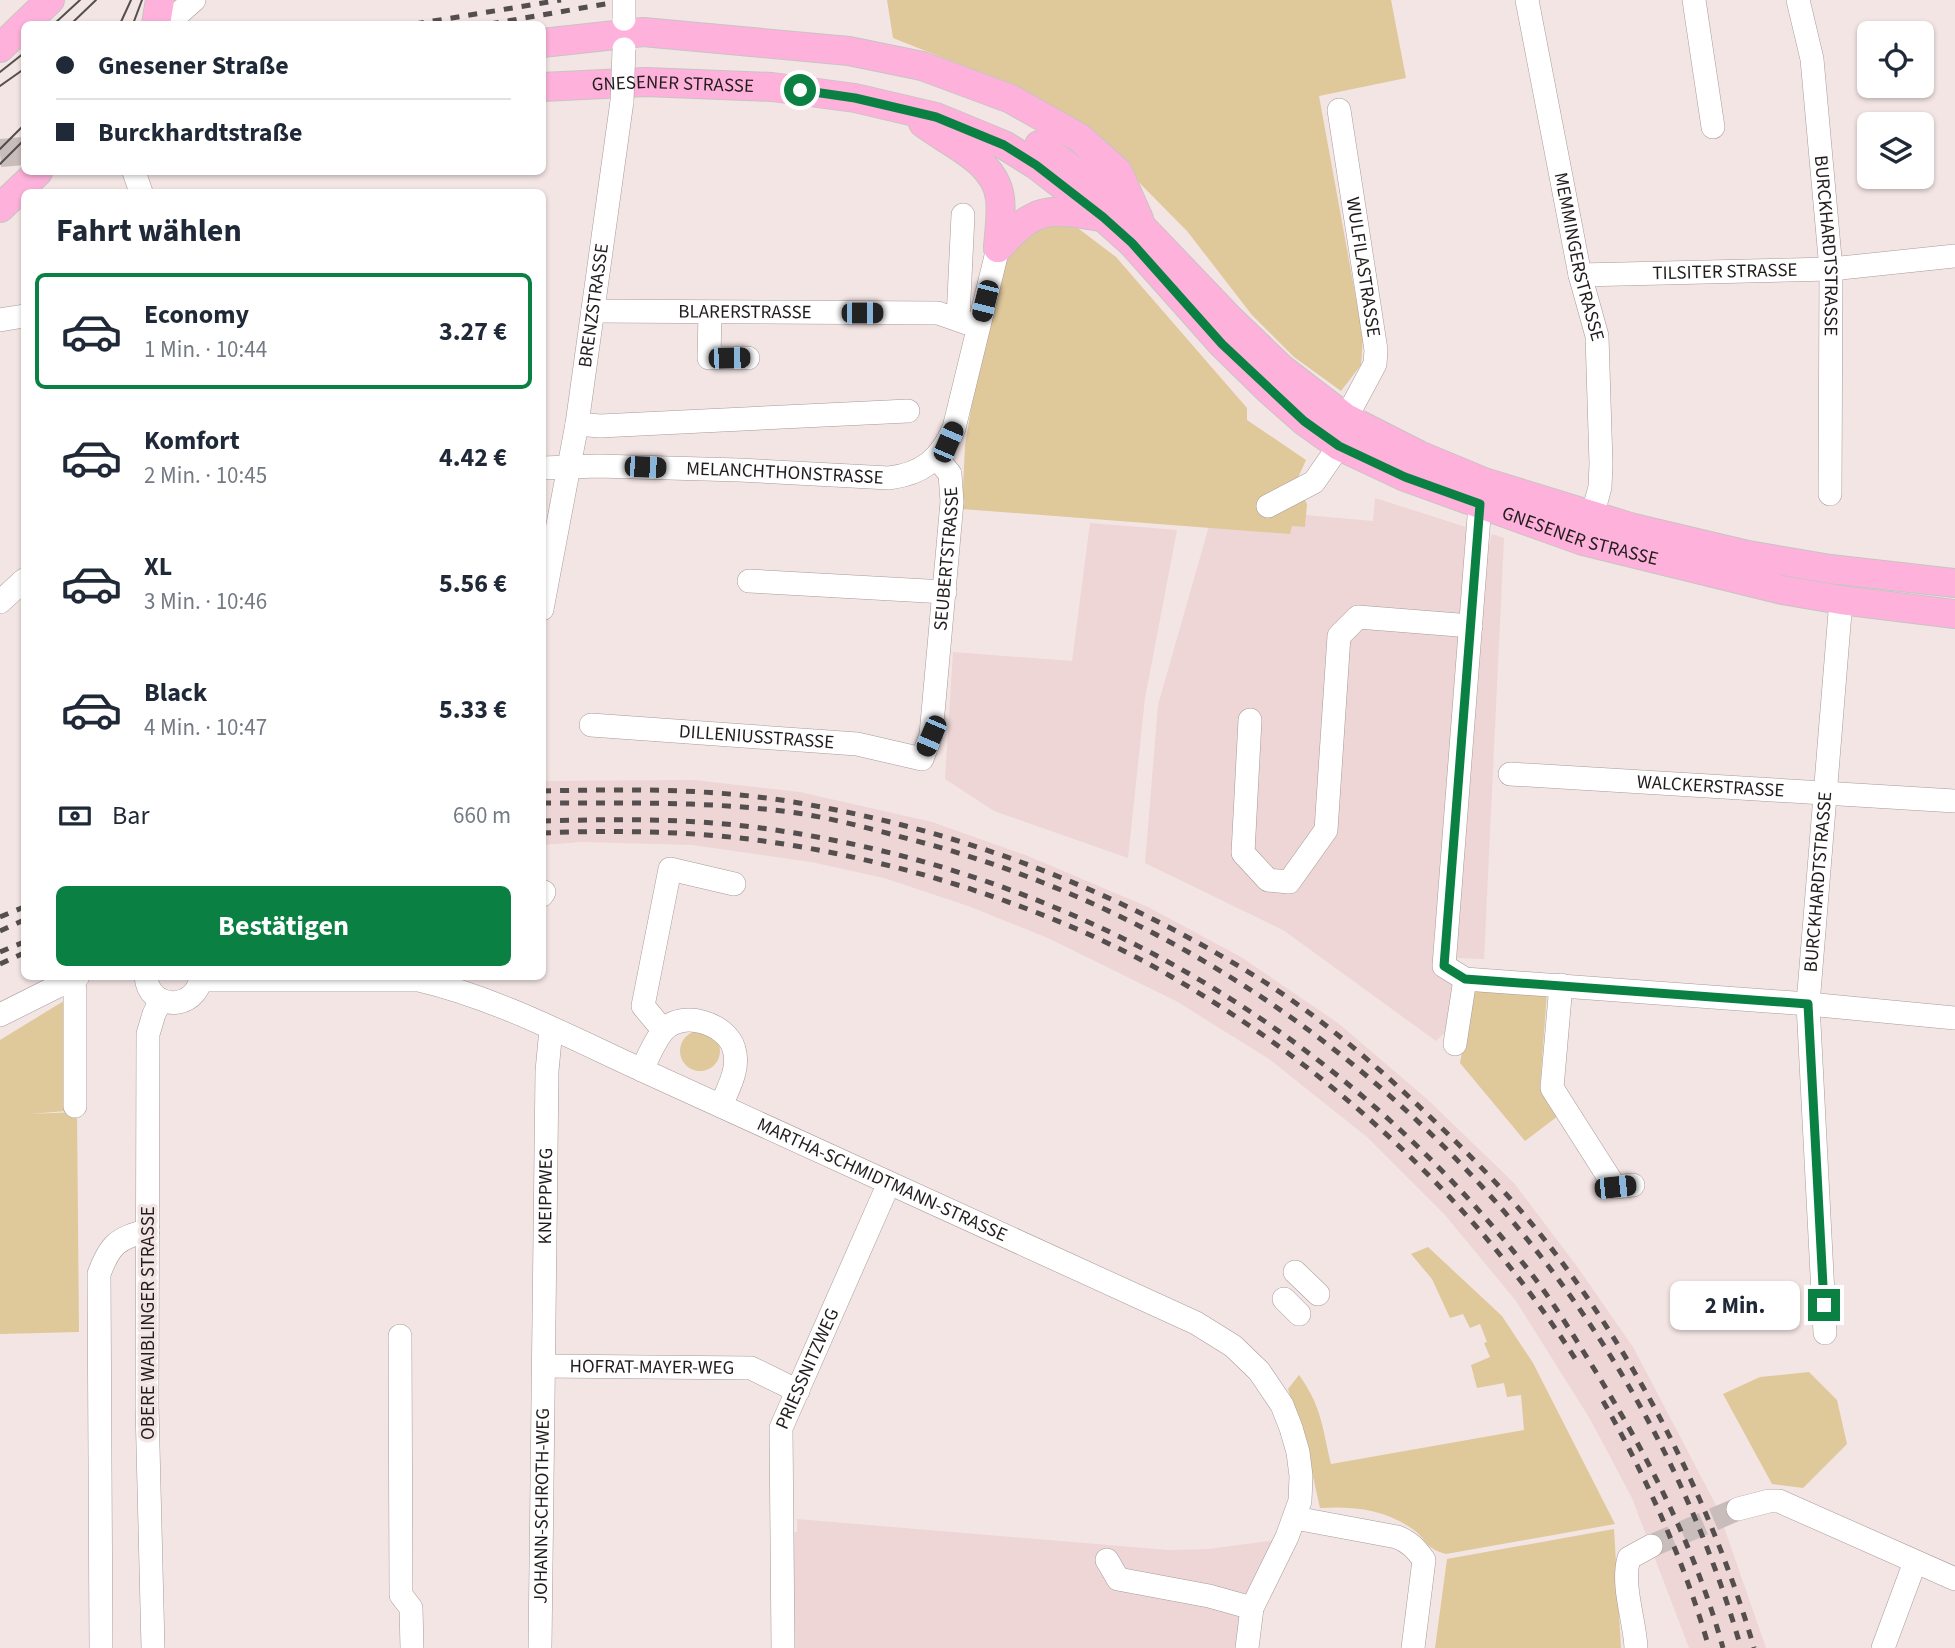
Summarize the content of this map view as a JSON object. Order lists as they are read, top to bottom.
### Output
{
  "streets": {
    "main road": ["GNESENER STRASSE"],
    "street": [
      "BURCKHARDTSTRASSE",
      "MEMMINGERSTRASSE",
      "WULFILASTRASSE",
      "TILSITER STRASSE",
      "BRENZSTRASSE",
      "BLARERSTRASSE",
      "MELANCHTHONSTRASSE",
      "SEUBERTSTRASSE",
      "DILLENIUSSTRASSE",
      "WALCKERSTRASSE",
      "MARTHA-SCHMIDTMANN-STRASSE",
      "KNEIPPWEG",
      "OBERE WAIBLINGER STRASSE",
      "HOFRAT-MAYER-WEG",
      "PRIESSNITZWEG",
      "JOHANN-SCHROTH-WEG"
    ]
  },
  "crossings": [
    ["GNESENER STRASSE", "BURCKHARDTSTRASSE"],
    ["GNESENER STRASSE", "MEMMINGERSTRASSE"],
    ["GNESENER STRASSE", "WULFILASTRASSE"],
    ["BURCKHARDTSTRASSE", "TILSITER STRASSE"],
    ["BURCKHARDTSTRASSE", "WALCKERSTRASSE"],
    ["MEMMINGERSTRASSE", "TILSITER STRASSE"],
    ["BRENZSTRASSE", "BLARERSTRASSE"],
    ["BRENZSTRASSE", "MELANCHTHONSTRASSE"],
    ["MELANCHTHONSTRASSE", "SEUBERTSTRASSE"],
    ["SEUBERTSTRASSE", "DILLENIUSSTRASSE"],
    ["MARTHA-SCHMIDTMANN-STRASSE", "KNEIPPWEG"],
    ["MARTHA-SCHMIDTMANN-STRASSE", "PRIESSNITZWEG"],
    ["KNEIPPWEG", "HOFRAT-MAYER-WEG"],
    ["KNEIPPWEG", "JOHANN-SCHROTH-WEG"],
    ["HOFRAT-MAYER-WEG", "PRIESSNITZWEG"],
    ["HOFRAT-MAYER-WEG", "JOHANN-SCHROTH-WEG"]
  ],
  "page": {
    "banner": ["Gnesener Straße", "Burckhardtstraße"],
    "heading": "Fahrt wählen",
    "list": [
      {
        "name": "Economy",
        "note": "1 Min. · 10:44",
        "value": "3.27 €"
      },
      {
        "name": "Komfort",
        "note": "2 Min. · 10:45",
        "value": "4.42 €"
      },
      {
        "name": "XL",
        "note": "3 Min. · 10:46",
        "value": "5.56 €"
      },
      {
        "name": "Black",
        "note": "4 Min. · 10:47",
        "value": "5.33 €"
      }
    ],
    "pay": ["Bar", "660 m"],
    "buttons": "Bestätigen",
    "bubble": "2 Min."
  }
}
